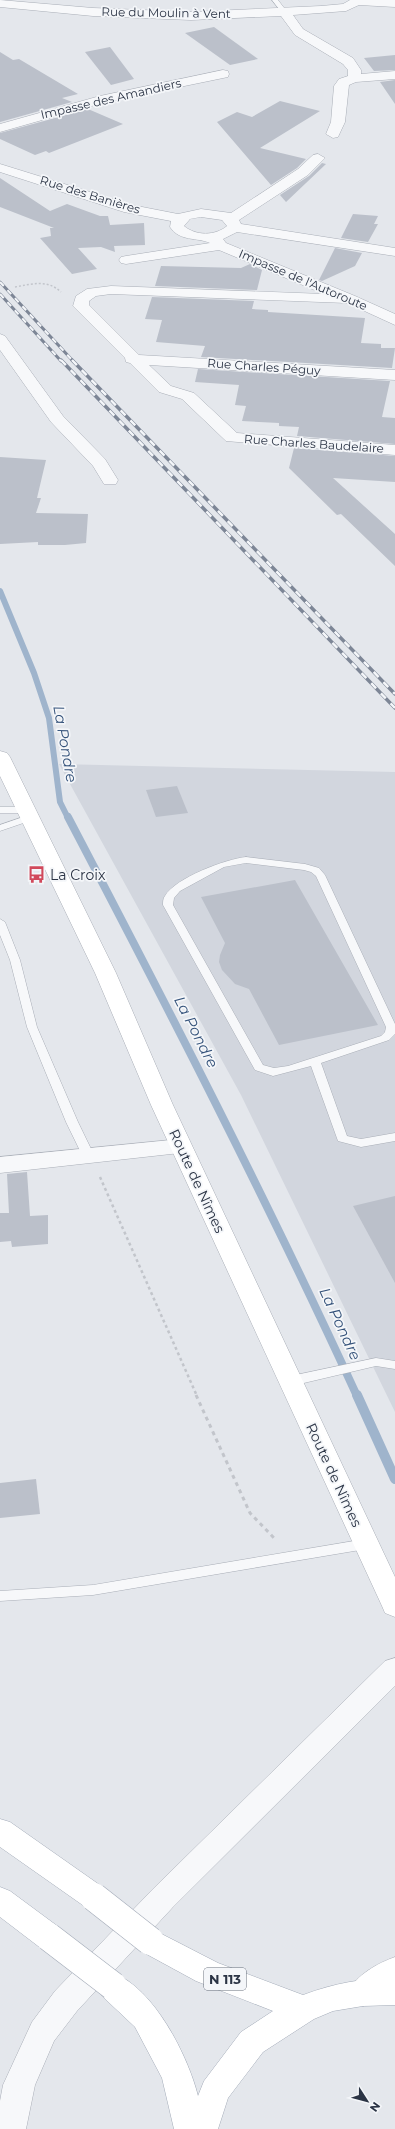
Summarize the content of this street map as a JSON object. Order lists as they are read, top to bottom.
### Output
{
  "streets": {
    "street": [
      "Rue du Moulin à Vent",
      "Impasse des Amandiers",
      "Rue des Banières",
      "Impasse de l'Autoroute",
      "Rue Charles Péguy",
      "Rue Charles Baudelaire",
      "Route de Nîmes",
      "N 113"
    ]
  },
  "crossings": [
    ["Rue Charles Péguy", "Rue Charles Baudelaire"]
  ],
  "water": ["La Pondre"],
  "places": {
    "bus stop": ["La Croix"]
  },
  "north": "bottom right"
}
